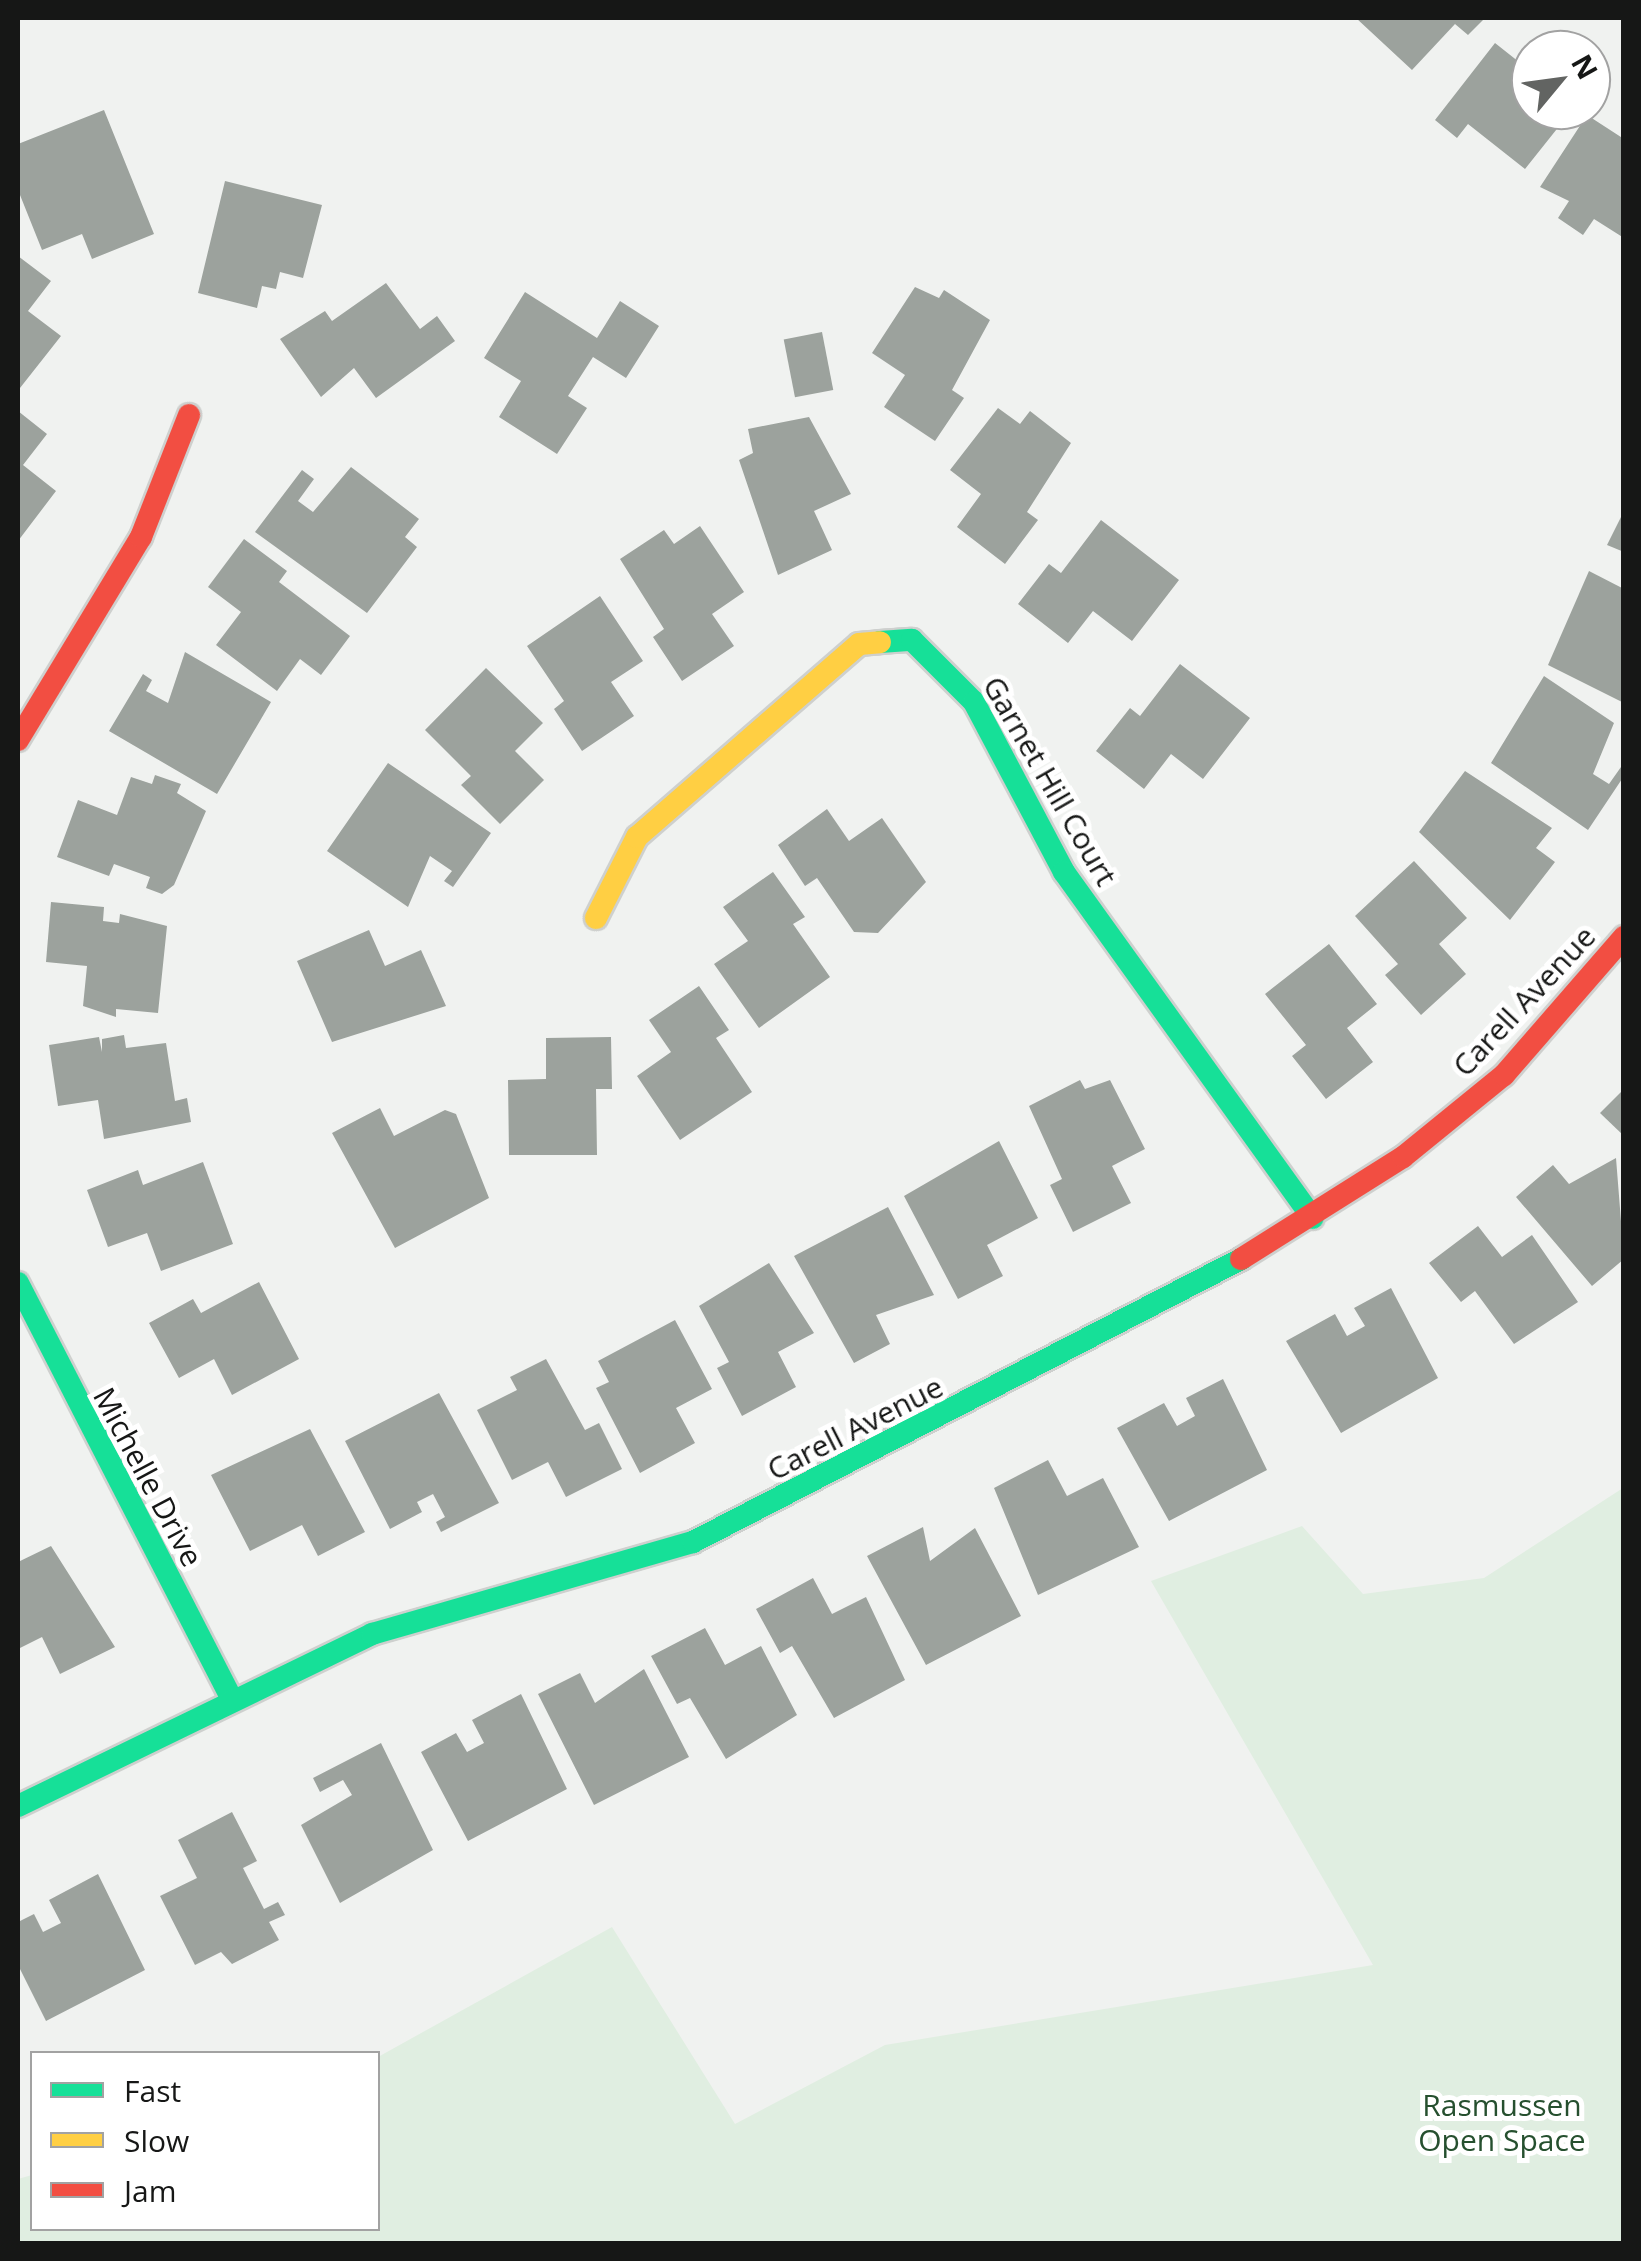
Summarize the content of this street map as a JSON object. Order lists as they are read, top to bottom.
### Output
{
  "streets": {
    "street": ["Garnet Hill Court", "Carell Avenue", "Michelle Drive"]
  },
  "crossings": [
    ["Garnet Hill Court", "Carell Avenue"],
    ["Carell Avenue", "Michelle Drive"]
  ],
  "parks": ["Rasmussen Open Space"],
  "legend": ["Fast", "Slow", "Jam"],
  "north": "top right"
}
